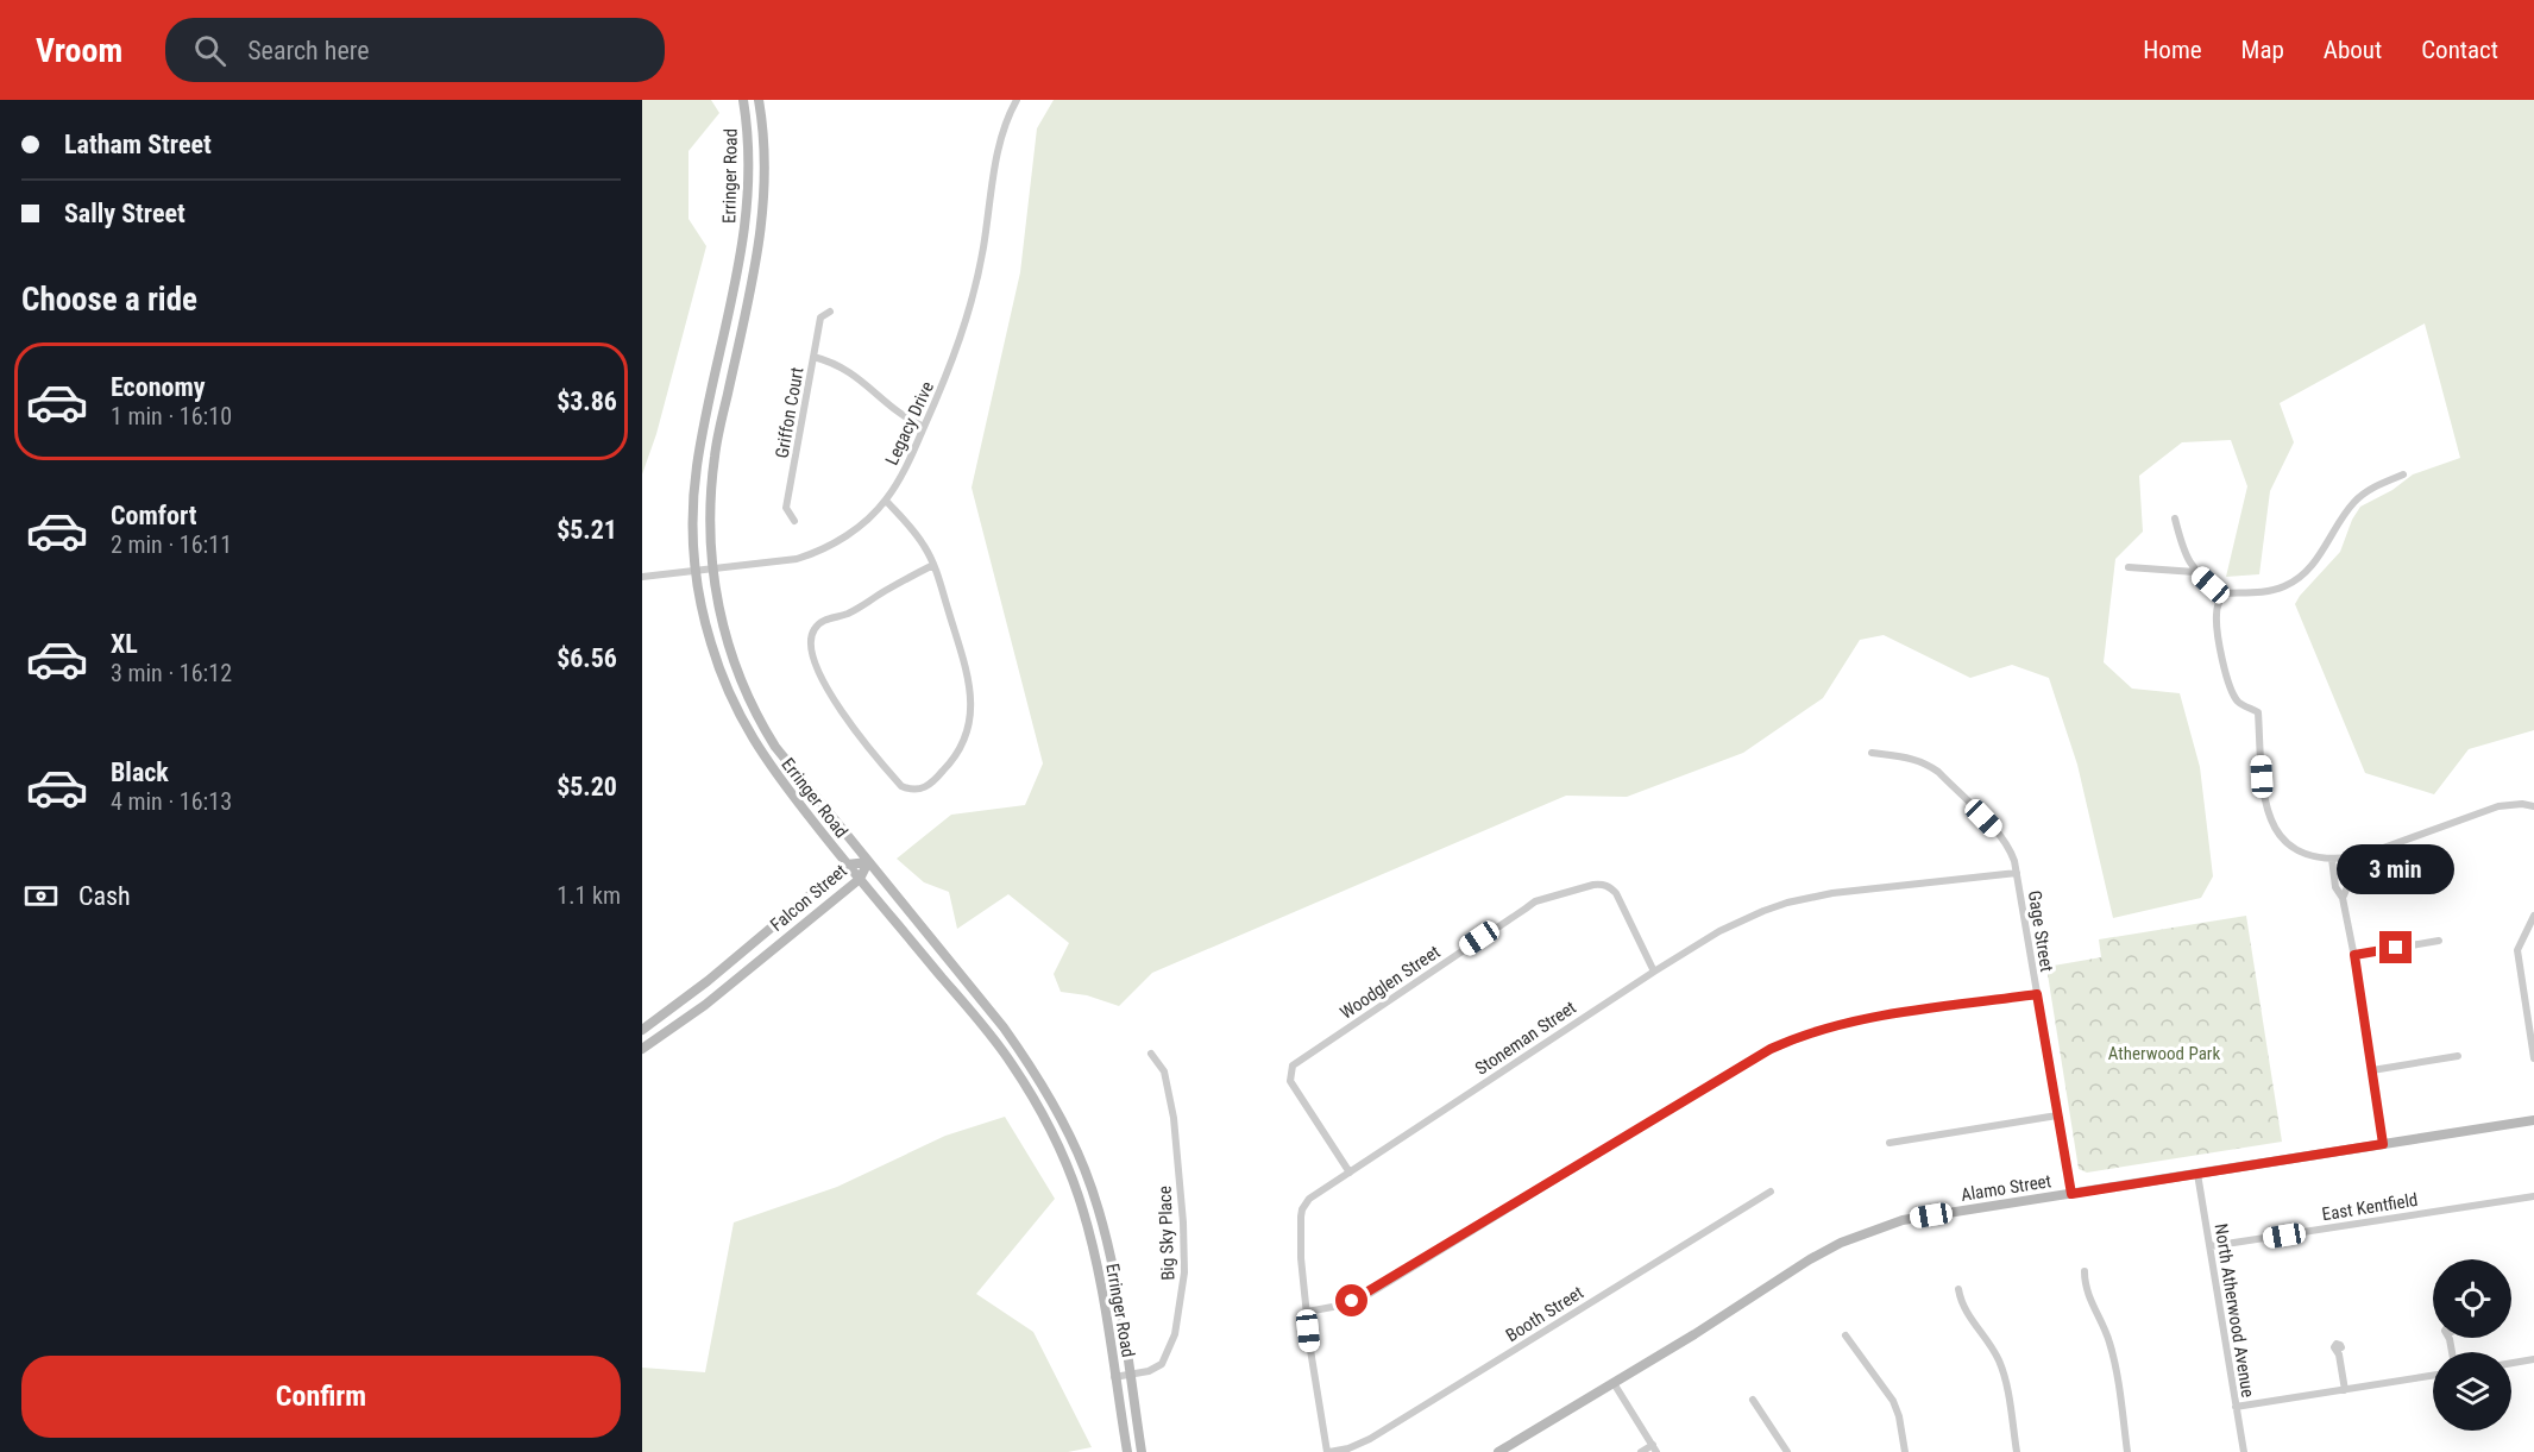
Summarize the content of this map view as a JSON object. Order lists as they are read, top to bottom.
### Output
{
  "streets": {
    "main road": ["Erringer Road", "Falcon Street", "Alamo Street"],
    "street": [
      "Griffon Court",
      "Legacy Drive",
      "Gage Street",
      "Woodglen Street",
      "Stoneman Street",
      "East Kentfield",
      "Big Sky Place",
      "North Atherwood Avenue",
      "Booth Street"
    ]
  },
  "crossings": [
    ["Erringer Road", "Legacy Drive"],
    ["Erringer Road", "Falcon Street"],
    ["Erringer Road", "Big Sky Place"],
    ["Gage Street", "Stoneman Street"],
    ["Gage Street", "Alamo Street"],
    ["Woodglen Street", "Stoneman Street"],
    ["Stoneman Street", "Booth Street"],
    ["Alamo Street", "North Atherwood Avenue"],
    ["East Kentfield", "North Atherwood Avenue"]
  ],
  "parks": ["Atherwood Park"],
  "page": {
    "header": "Vroom",
    "search": "Search here",
    "nav": [
      "Home",
      "Map",
      "About",
      "Contact"
    ],
    "banner": ["Latham Street", "Sally Street"],
    "heading": "Choose a ride",
    "list": [
      {
        "name": "Economy",
        "note": "1 min · 16:10",
        "value": "$3.86"
      },
      {
        "name": "Comfort",
        "note": "2 min · 16:11",
        "value": "$5.21"
      },
      {
        "name": "XL",
        "note": "3 min · 16:12",
        "value": "$6.56"
      },
      {
        "name": "Black",
        "note": "4 min · 16:13",
        "value": "$5.20"
      }
    ],
    "bubble": "3 min",
    "pay": ["Cash", "1.1 km"],
    "buttons": "Confirm"
  }
}
